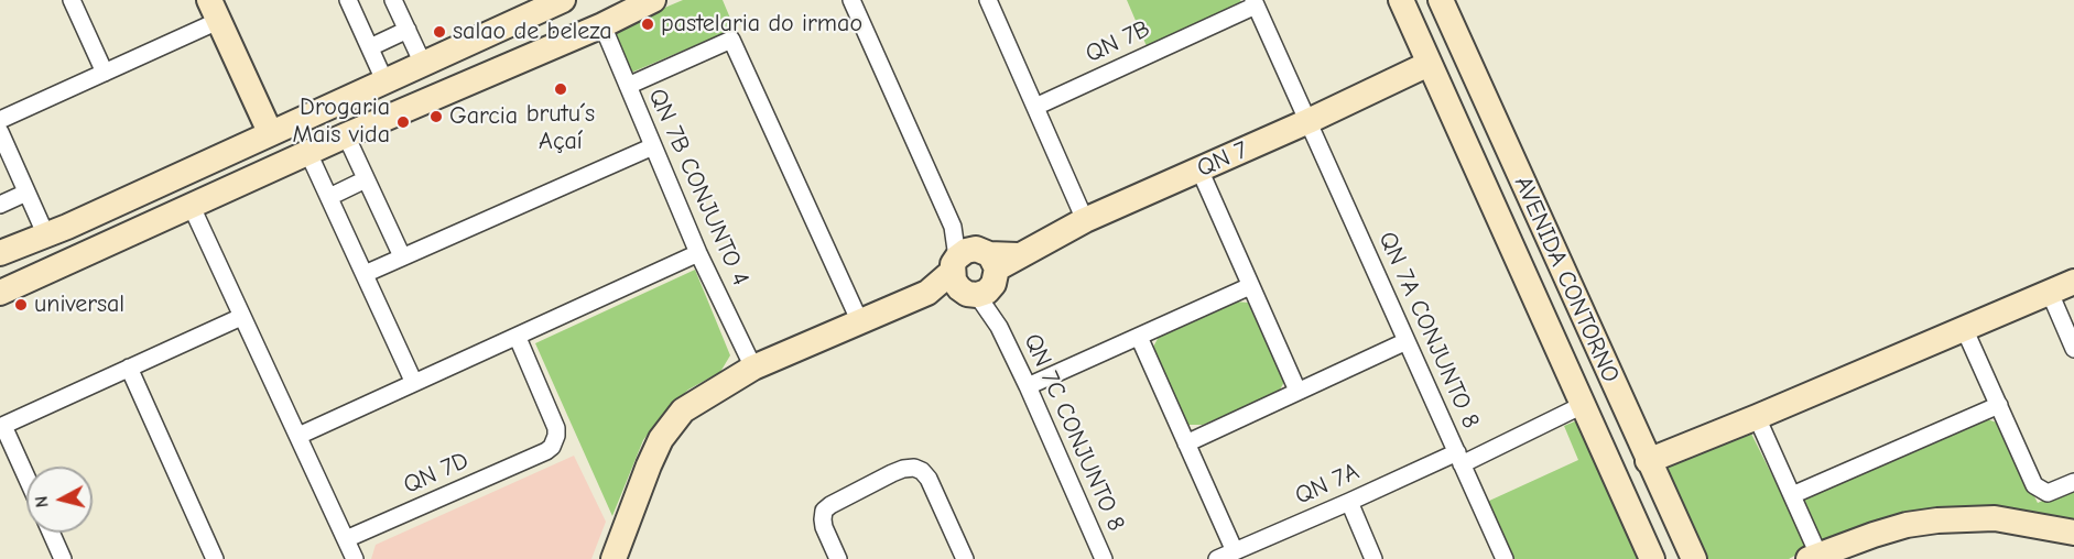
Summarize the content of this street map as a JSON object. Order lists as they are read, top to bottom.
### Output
{
  "streets": {
    "main road": ["QN 7", "AVENIDA CONTORNO"],
    "street": [
      "QN 7B",
      "QN 7B CONJUNTO 4",
      "QN 7A CONJUNTO 8",
      "QN 7C CONJUNTO 8",
      "QN 7D",
      "QN 7A"
    ]
  },
  "crossings": [
    ["QN 7B", "QN 7A CONJUNTO 8"],
    ["QN 7", "QN 7B CONJUNTO 4"],
    ["QN 7", "AVENIDA CONTORNO"],
    ["QN 7", "QN 7A CONJUNTO 8"],
    ["QN 7", "QN 7C CONJUNTO 8"],
    ["AVENIDA CONTORNO", "QN 7A"],
    ["QN 7A CONJUNTO 8", "QN 7A"]
  ],
  "places": [
    "pastelaria do irmao",
    "salao de beleza",
    "brutu´s Açaí",
    "Garcia",
    "Drogaria Mais vida",
    "universal"
  ],
  "north": "left"
}
